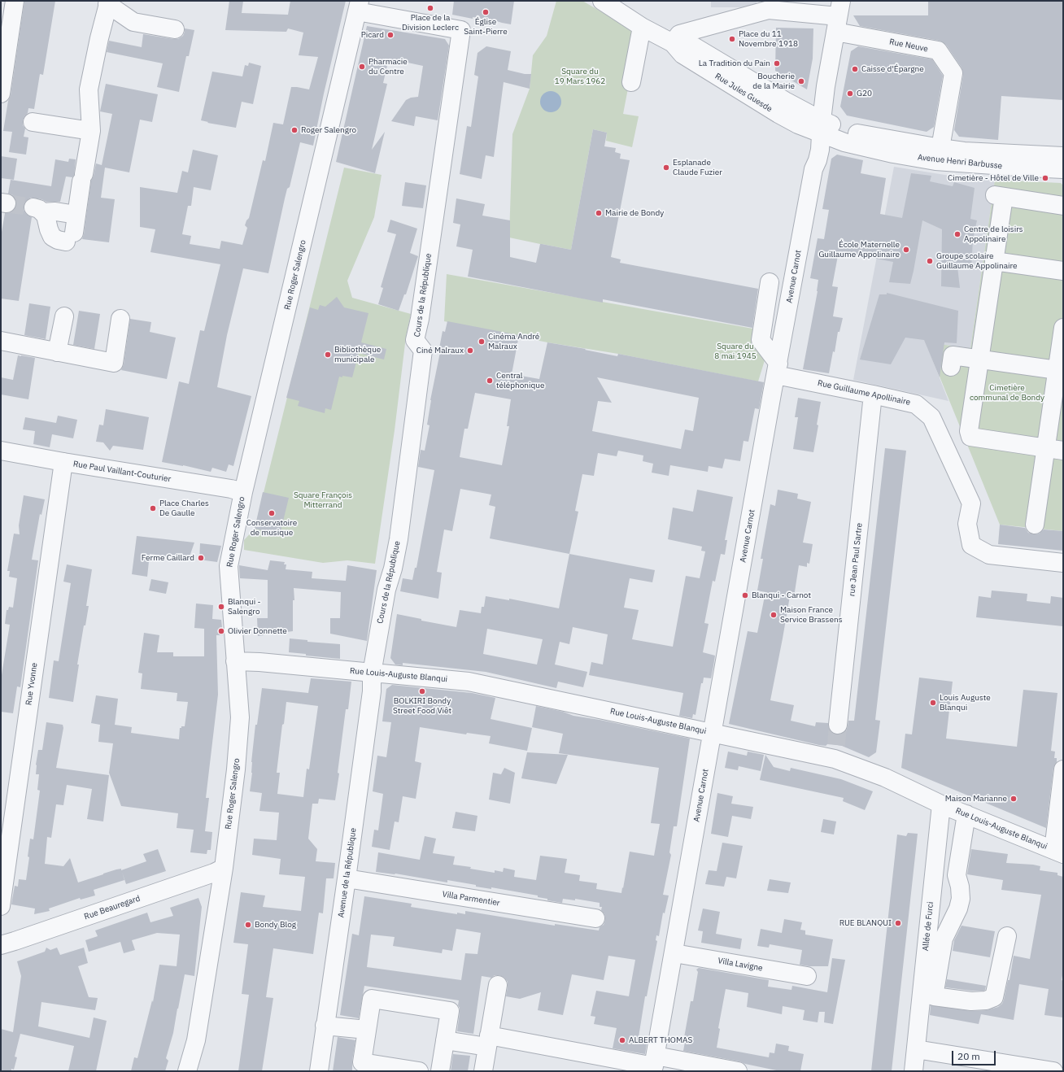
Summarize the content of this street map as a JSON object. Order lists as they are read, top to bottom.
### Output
{
  "streets": {
    "street": [
      "Rue Neuve",
      "Rue Jules Guesde",
      "Avenue Henri Barbusse",
      "Rue Roger Salengro",
      "Avenue Carnot",
      "Cours de la République",
      "Rue Guillaume Apollinaire",
      "Rue Paul Vaillant-Couturier",
      "rue Jean Paul Sartre",
      "Rue Louis-Auguste Blanqui",
      "Rue Yvonne",
      "Avenue de la République",
      "Villa Parmentier",
      "Rue Beauregard",
      "Allée de Furci",
      "Villa Lavigne"
    ]
  },
  "crossings": [
    ["Rue Neuve", "Rue Jules Guesde"],
    ["Rue Neuve", "Avenue Henri Barbusse"],
    ["Rue Neuve", "Avenue Carnot"],
    ["Rue Jules Guesde", "Avenue Henri Barbusse"],
    ["Rue Jules Guesde", "Avenue Carnot"],
    ["Avenue Henri Barbusse", "Avenue Carnot"],
    ["Rue Roger Salengro", "Cours de la République"],
    ["Rue Roger Salengro", "Rue Paul Vaillant-Couturier"],
    ["Rue Roger Salengro", "Rue Louis-Auguste Blanqui"],
    ["Rue Roger Salengro", "Rue Beauregard"],
    ["Avenue Carnot", "Rue Guillaume Apollinaire"],
    ["Avenue Carnot", "Rue Louis-Auguste Blanqui"],
    ["Avenue Carnot", "Villa Lavigne"],
    ["Cours de la République", "Rue Louis-Auguste Blanqui"],
    ["Cours de la République", "Avenue de la République"],
    ["Rue Guillaume Apollinaire", "rue Jean Paul Sartre"],
    ["Rue Paul Vaillant-Couturier", "Rue Yvonne"],
    ["Rue Louis-Auguste Blanqui", "Avenue de la République"],
    ["Rue Louis-Auguste Blanqui", "Allée de Furci"],
    ["Avenue de la République", "Villa Parmentier"]
  ],
  "parks": [
    "Square du 19 Mars 1962",
    "Square du 8 mai 1945",
    "Cimetière communal de Bondy",
    "Square François Mitterrand"
  ],
  "places": [
    "Place de la Division Leclerc",
    "Église Saint-Pierre",
    "Picard",
    "Place du 11 Novembre 1918",
    "La Tradition du Pain",
    "Pharmacie du Centre",
    "Caisse d'Épargne",
    "Boucherie de la Mairie",
    "G20",
    "Roger Salengro",
    "Esplanade Claude Fuzier",
    "Cimetière - Hôtel de Ville",
    "Mairie de Bondy",
    "Centre de loisirs Appolinaire",
    "École Maternelle Guillaume Appolinaire",
    "Groupe scolaire Guillaume Appolinaire",
    "Cinéma André Malraux",
    "Ciné Malraux",
    "Bibliothèque municipale",
    "Central téléphonique",
    "Place Charles De Gaulle",
    "Conservatoire de musique",
    "Ferme Caillard",
    "Blanqui - Carnot",
    "Blanqui - Salengro",
    "Maison France Service Brassens",
    "Olivier Donnette",
    "BOLKIRI Bondy Street Food Viêt",
    "Louis Auguste Blanqui",
    "Maison Marianne",
    "RUE BLANQUI",
    "Bondy Blog",
    "ALBERT THOMAS"
  ],
  "scale_bar": "20 m"
}
